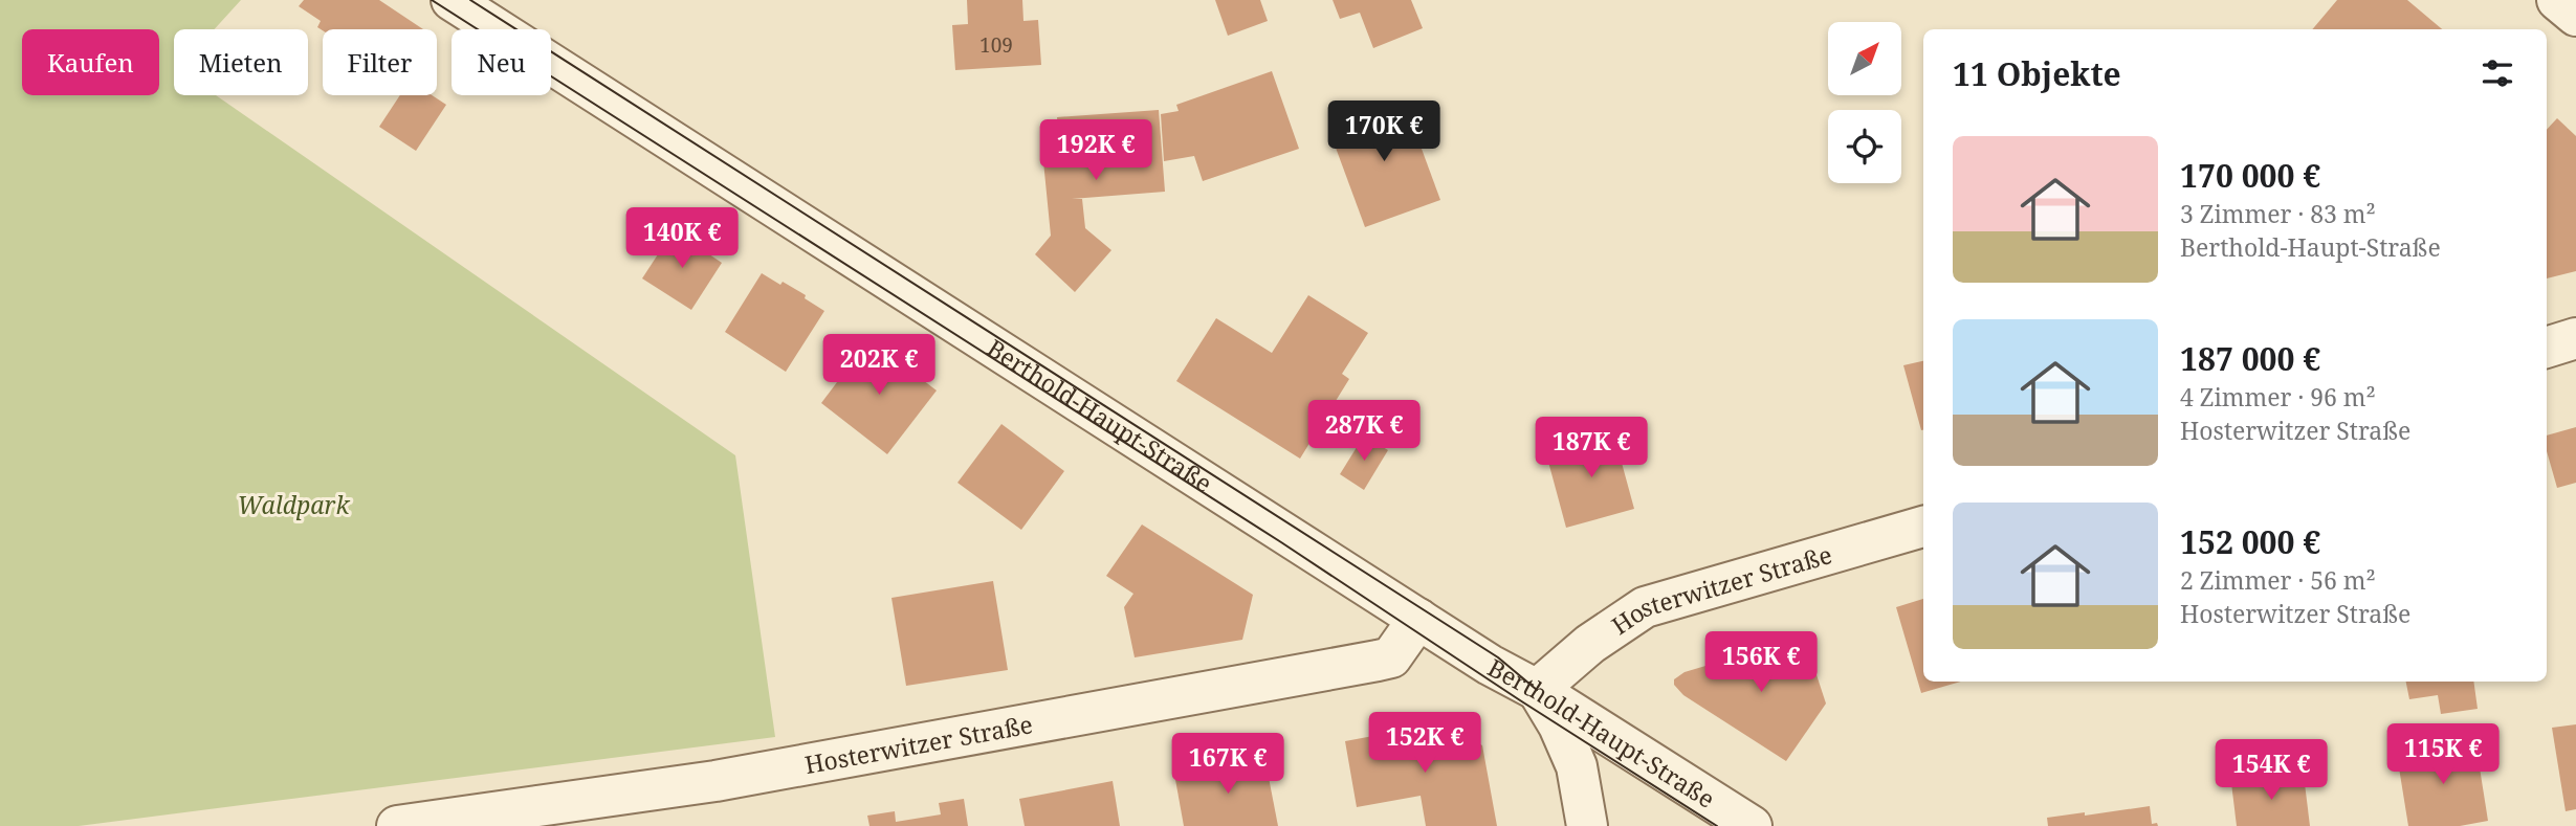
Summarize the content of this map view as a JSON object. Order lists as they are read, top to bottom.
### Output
{
  "streets": {
    "street": ["Berthold-Haupt-Straße", "Hosterwitzer Straße"]
  },
  "crossings": [
    ["Berthold-Haupt-Straße", "Hosterwitzer Straße"]
  ],
  "parks": ["Waldpark"],
  "house_numbers": ["109"],
  "north": "top right",
  "page": {
    "chip": [
      "Kaufen",
      "Mieten",
      "Filter",
      "Neu"
    ],
    "heading": "11 Objekte",
    "price": [
      "170K €",
      "192K €",
      "140K €",
      "202K €",
      "287K €",
      "187K €",
      "156K €",
      "152K €",
      "115K €",
      "167K €",
      "154K €"
    ],
    "list": [
      {
        "name": "170 000 €",
        "note": "3 Zimmer · 83 m² · Berthold-Haupt-Straße"
      },
      {
        "name": "187 000 €",
        "note": "4 Zimmer · 96 m² · Hosterwitzer Straße"
      },
      {
        "name": "152 000 €",
        "note": "2 Zimmer · 56 m² · Hosterwitzer Straße"
      }
    ]
  }
}
